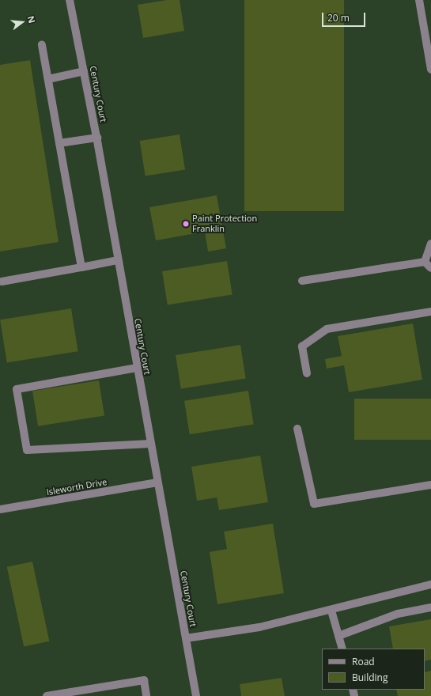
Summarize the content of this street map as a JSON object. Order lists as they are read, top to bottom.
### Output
{
  "streets": {
    "street": ["Century Court", "Isleworth Drive"]
  },
  "crossings": [
    ["Century Court", "Isleworth Drive"]
  ],
  "places": ["Paint Protection Franklin"],
  "legend": ["Road", "Building"],
  "scale_bar": "20 m",
  "north": "right"
}
